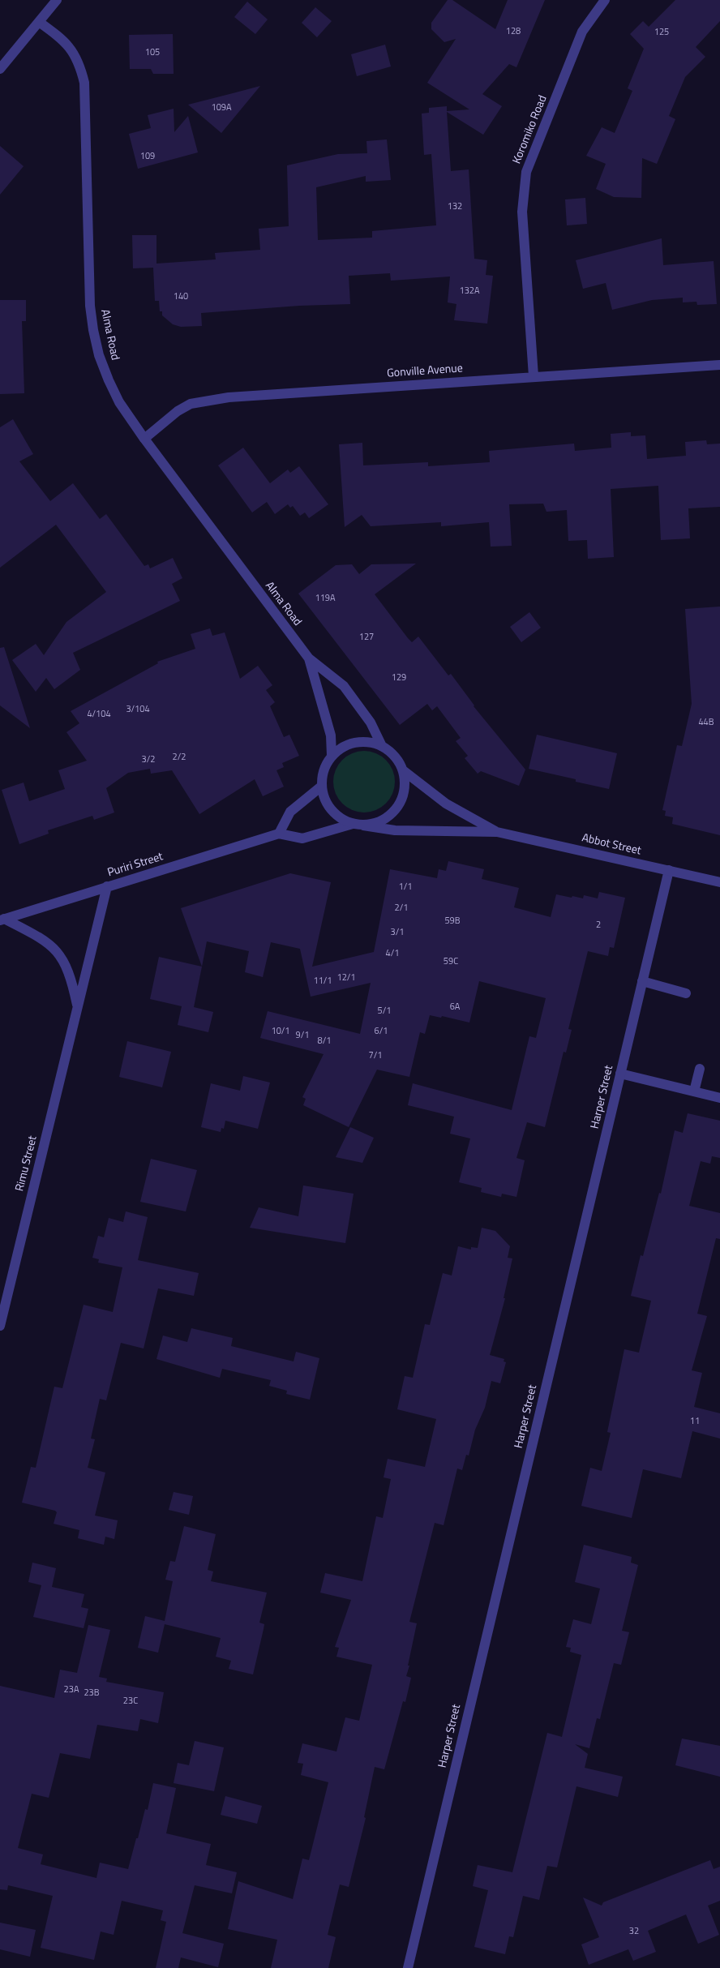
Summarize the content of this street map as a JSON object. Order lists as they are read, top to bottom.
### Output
{
  "streets": {
    "street": [
      "Koromiko Road",
      "Alma Road",
      "Gonville Avenue",
      "Abbot Street",
      "Puriri Street",
      "Harper Street",
      "Rimu Street"
    ]
  },
  "crossings": [
    ["Koromiko Road", "Gonville Avenue"],
    ["Alma Road", "Gonville Avenue"],
    ["Alma Road", "Abbot Street"],
    ["Alma Road", "Puriri Street"],
    ["Abbot Street", "Puriri Street"],
    ["Abbot Street", "Harper Street"],
    ["Puriri Street", "Rimu Street"]
  ],
  "house_numbers": [
    "128",
    "125",
    "105",
    "109A",
    "109",
    "132",
    "132A",
    "140",
    "119A",
    "127",
    "129",
    "3/104",
    "4/104",
    "44B",
    "2/2",
    "3/2",
    "1/1",
    "2/1",
    "59B",
    "2",
    "3/1",
    "4/1",
    "59C",
    "12/1",
    "11/1",
    "6A",
    "5/1",
    "10/1",
    "6/1",
    "9/1",
    "8/1",
    "7/1",
    "11",
    "23A",
    "23B",
    "23C",
    "32"
  ]
}
